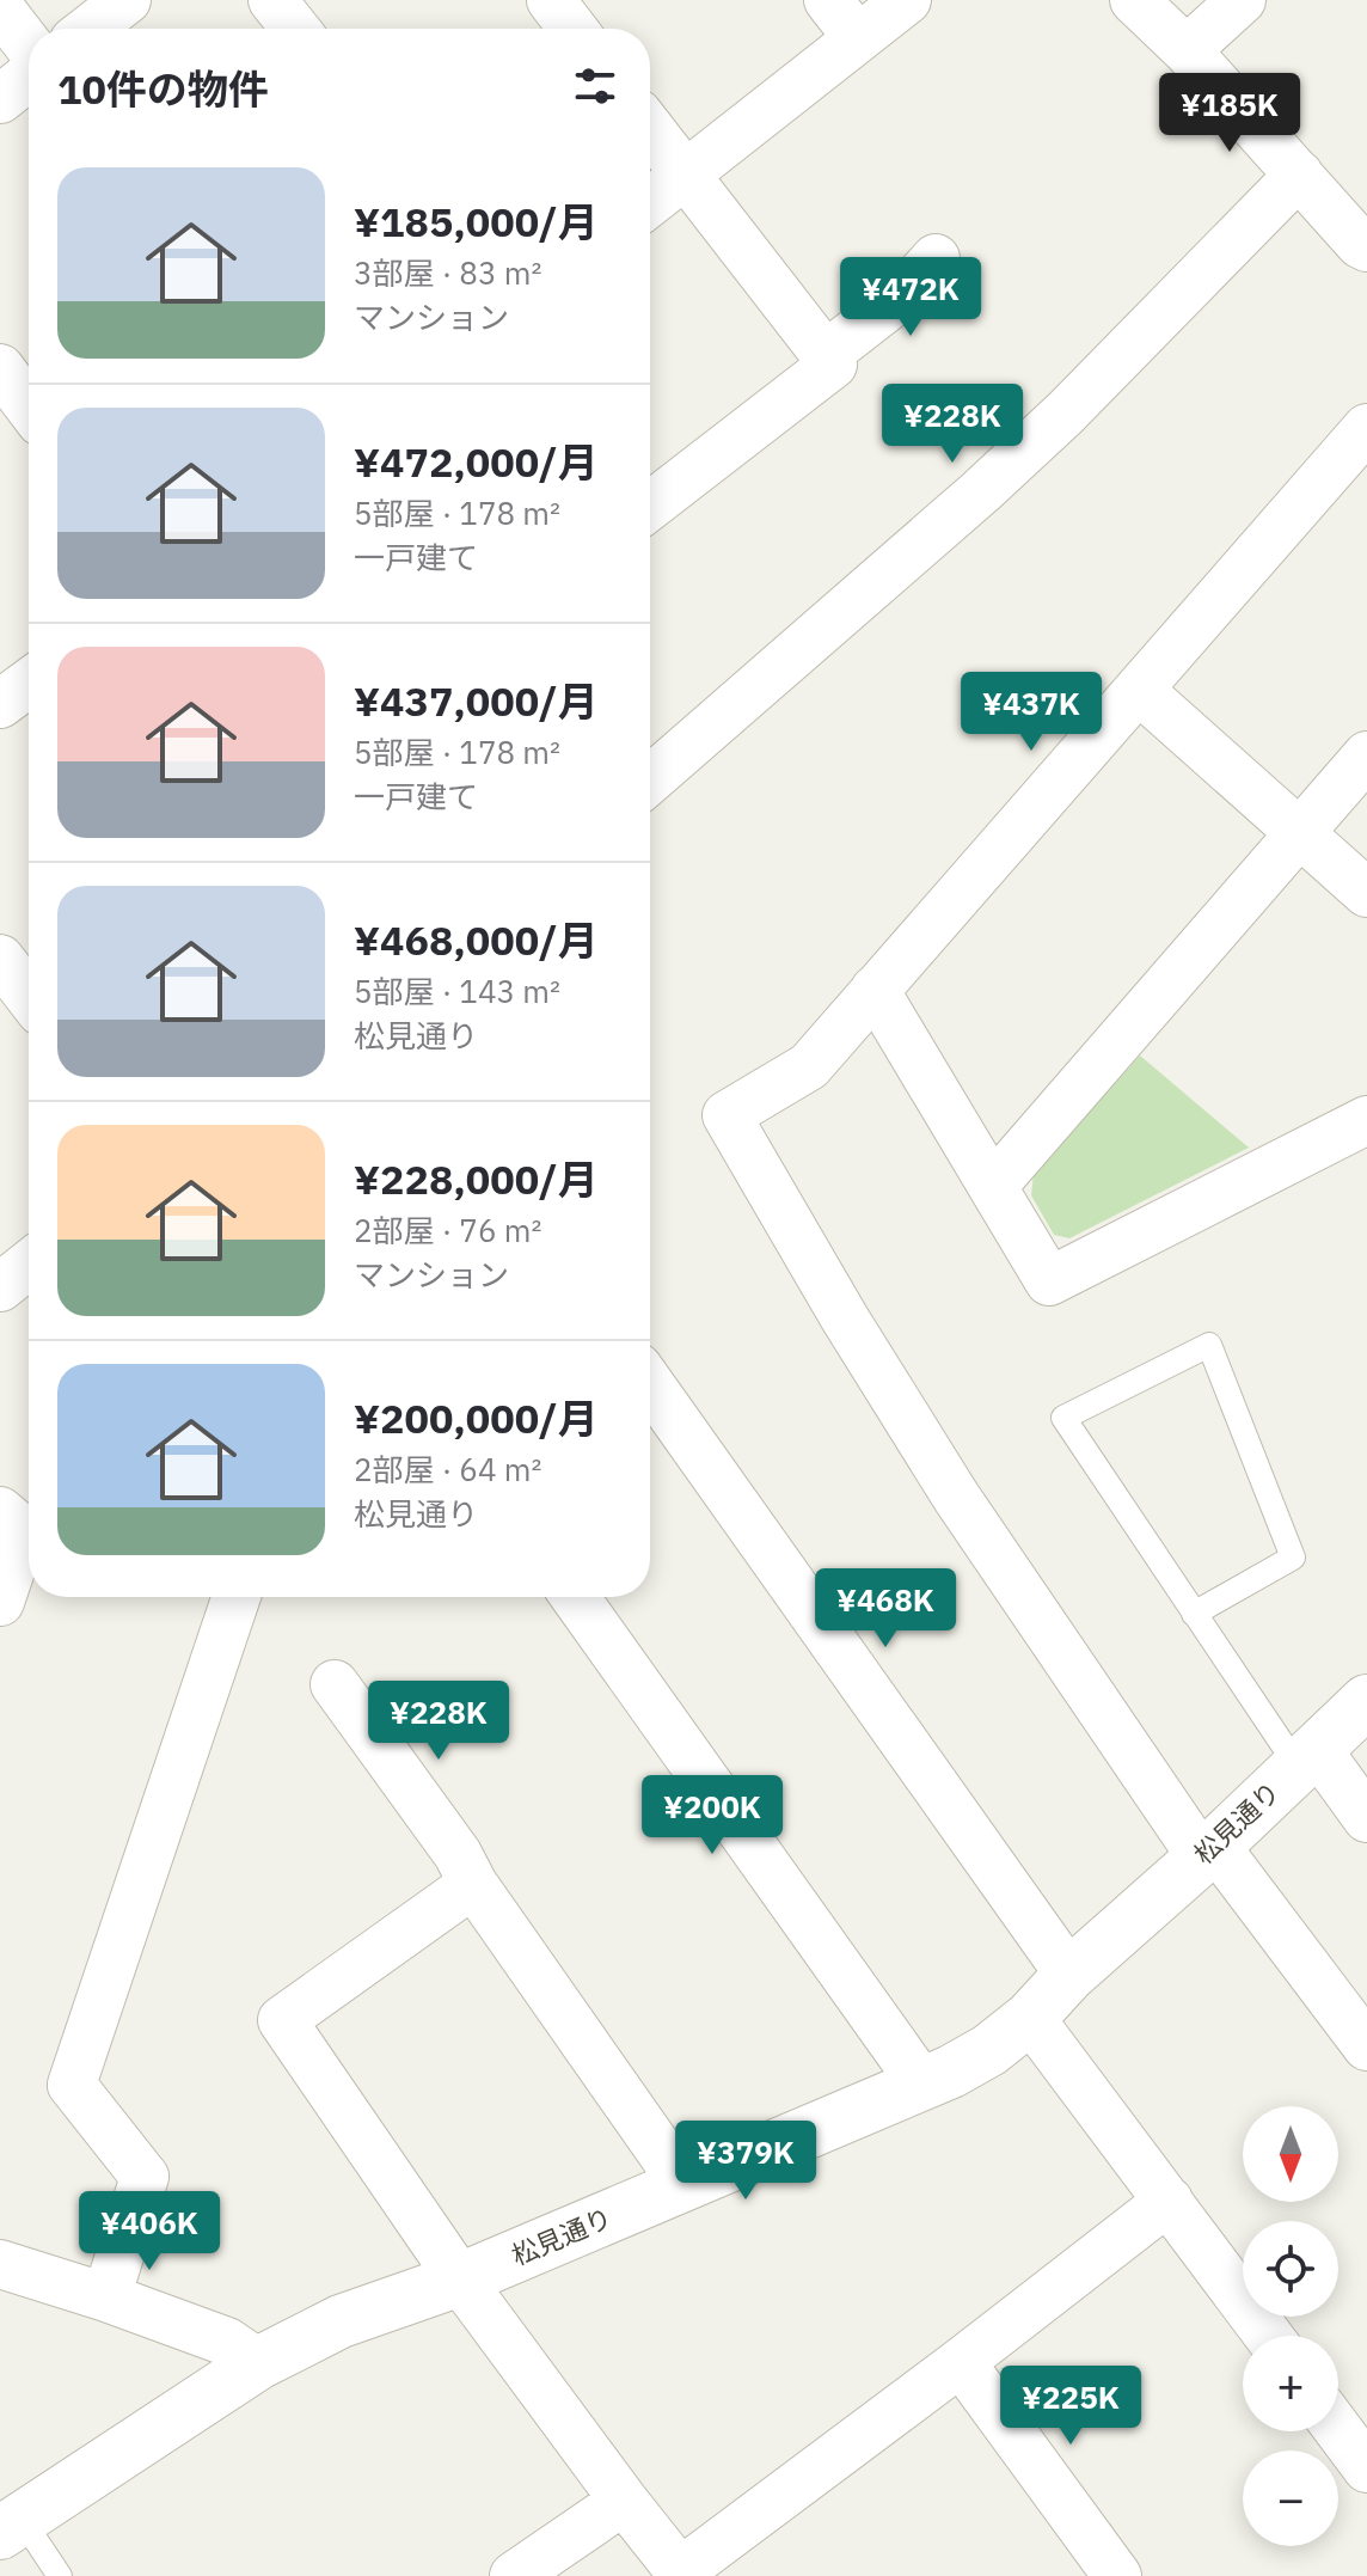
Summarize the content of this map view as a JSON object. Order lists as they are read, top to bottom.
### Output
{
  "streets": {
    "street": ["松見通り"]
  },
  "north": "bottom",
  "page": {
    "heading": "10件の物件",
    "price": [
      "¥185K",
      "¥472K",
      "¥228K",
      "¥437K",
      "¥468K",
      "¥228K",
      "¥200K",
      "¥379K",
      "¥406K",
      "¥225K"
    ],
    "list": [
      {
        "name": "¥185,000/月",
        "note": "3部屋 · 83 m² · マンション"
      },
      {
        "name": "¥472,000/月",
        "note": "5部屋 · 178 m² · 一戸建て"
      },
      {
        "name": "¥437,000/月",
        "note": "5部屋 · 178 m² · 一戸建て"
      },
      {
        "name": "¥468,000/月",
        "note": "5部屋 · 143 m² · 松見通り"
      },
      {
        "name": "¥228,000/月",
        "note": "2部屋 · 76 m² · マンション"
      },
      {
        "name": "¥200,000/月",
        "note": "2部屋 · 64 m² · 松見通り"
      }
    ],
    "map_buttons": ["+", "−"]
  }
}
